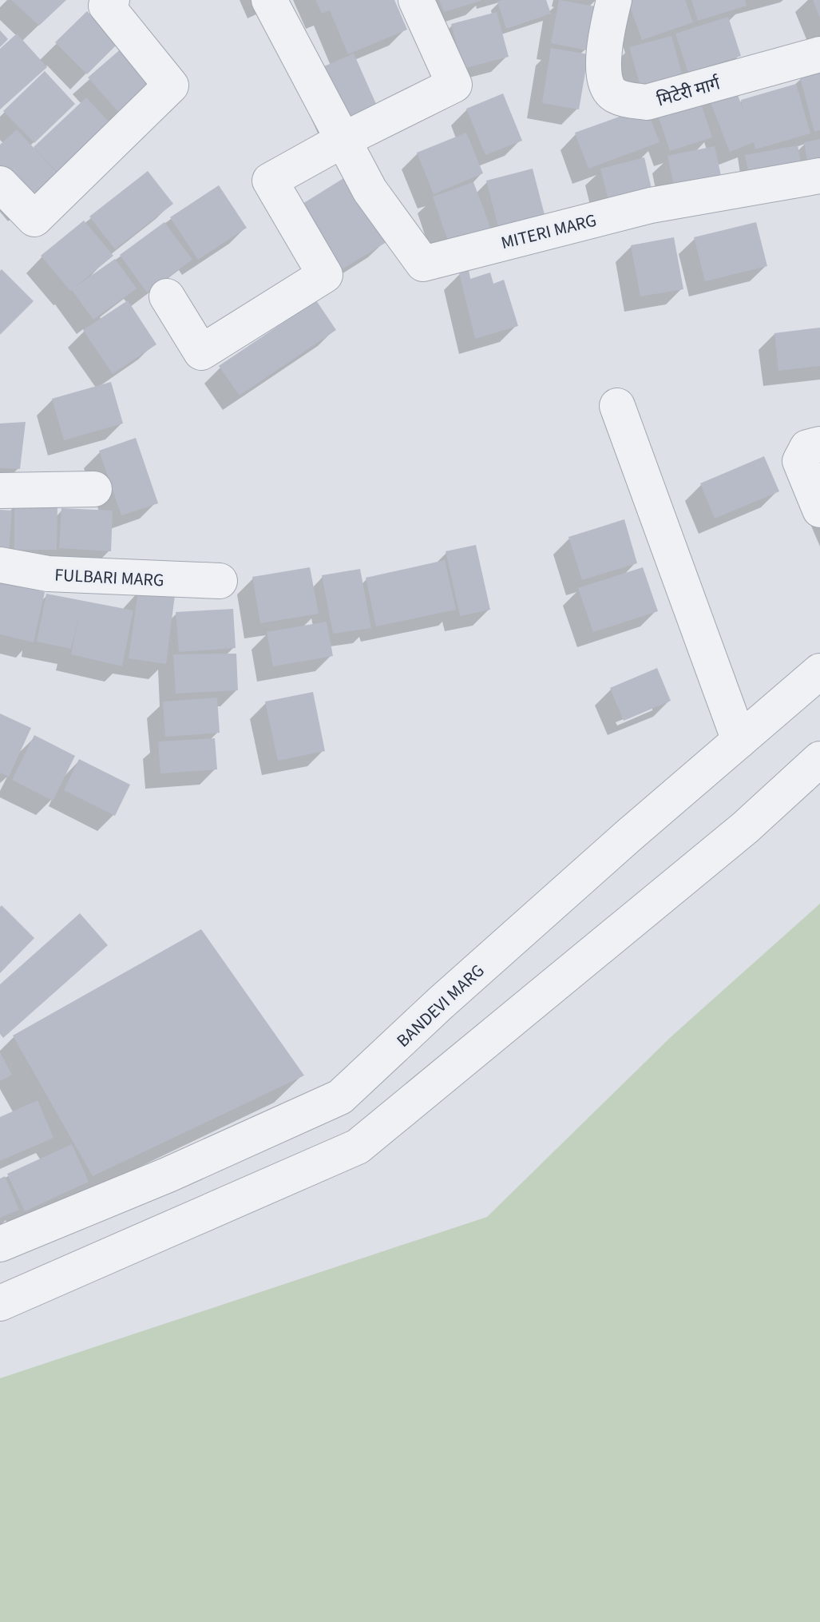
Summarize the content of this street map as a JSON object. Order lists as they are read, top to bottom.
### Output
{
  "streets": {
    "street": [
      "मिटेरी मार्ग",
      "MITERI MARG",
      "FULBARI MARG",
      "BANDEVI MARG"
    ]
  }
}
